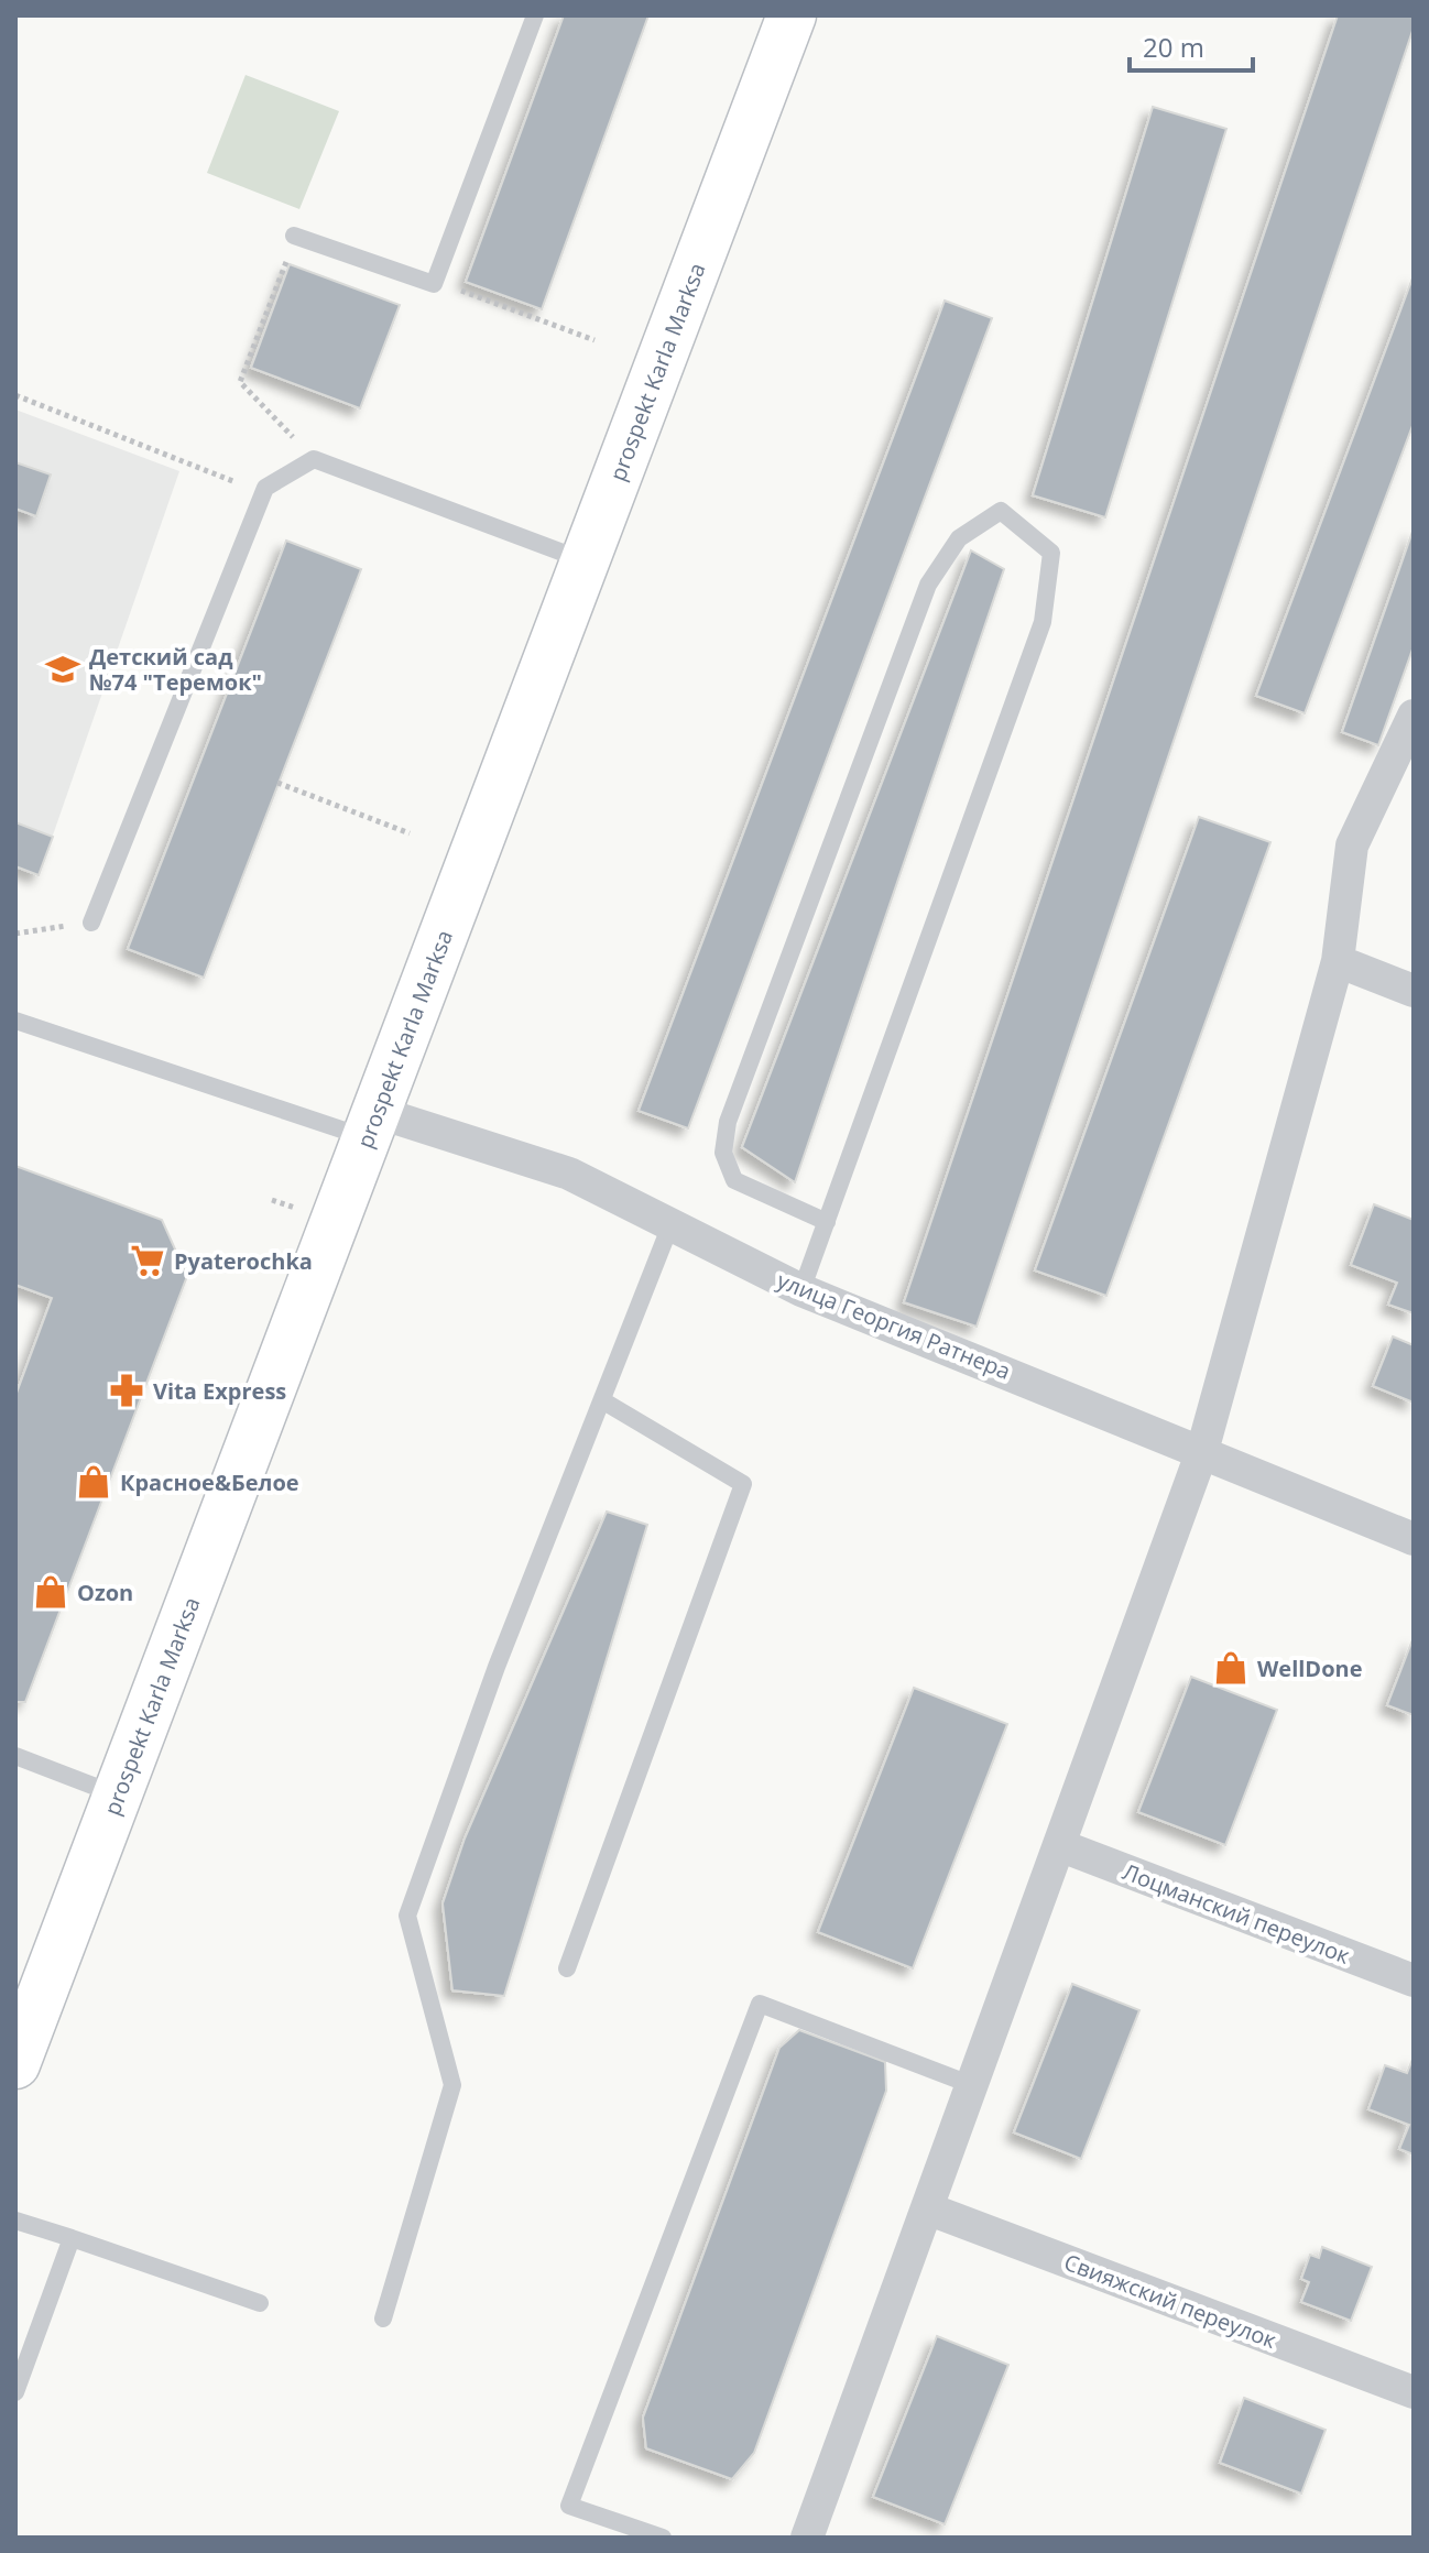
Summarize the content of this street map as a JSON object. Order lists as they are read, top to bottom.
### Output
{
  "streets": {
    "street": [
      "prospekt Karla Marksa",
      "улица Георгия Ратнера",
      "Лоцманский переулок",
      "Свияжский переулок"
    ]
  },
  "crossings": [
    ["prospekt Karla Marksa", "улица Георгия Ратнера"]
  ],
  "places": {
    "school or university": ["Детский сад №74 \"Теремок\""],
    "supermarket": ["Pyaterochka"],
    "pharmacy": ["Vita Express"],
    "shop": ["Красное&Белое", "Ozon", "WellDone"]
  },
  "scale_bar": "20 m"
}
